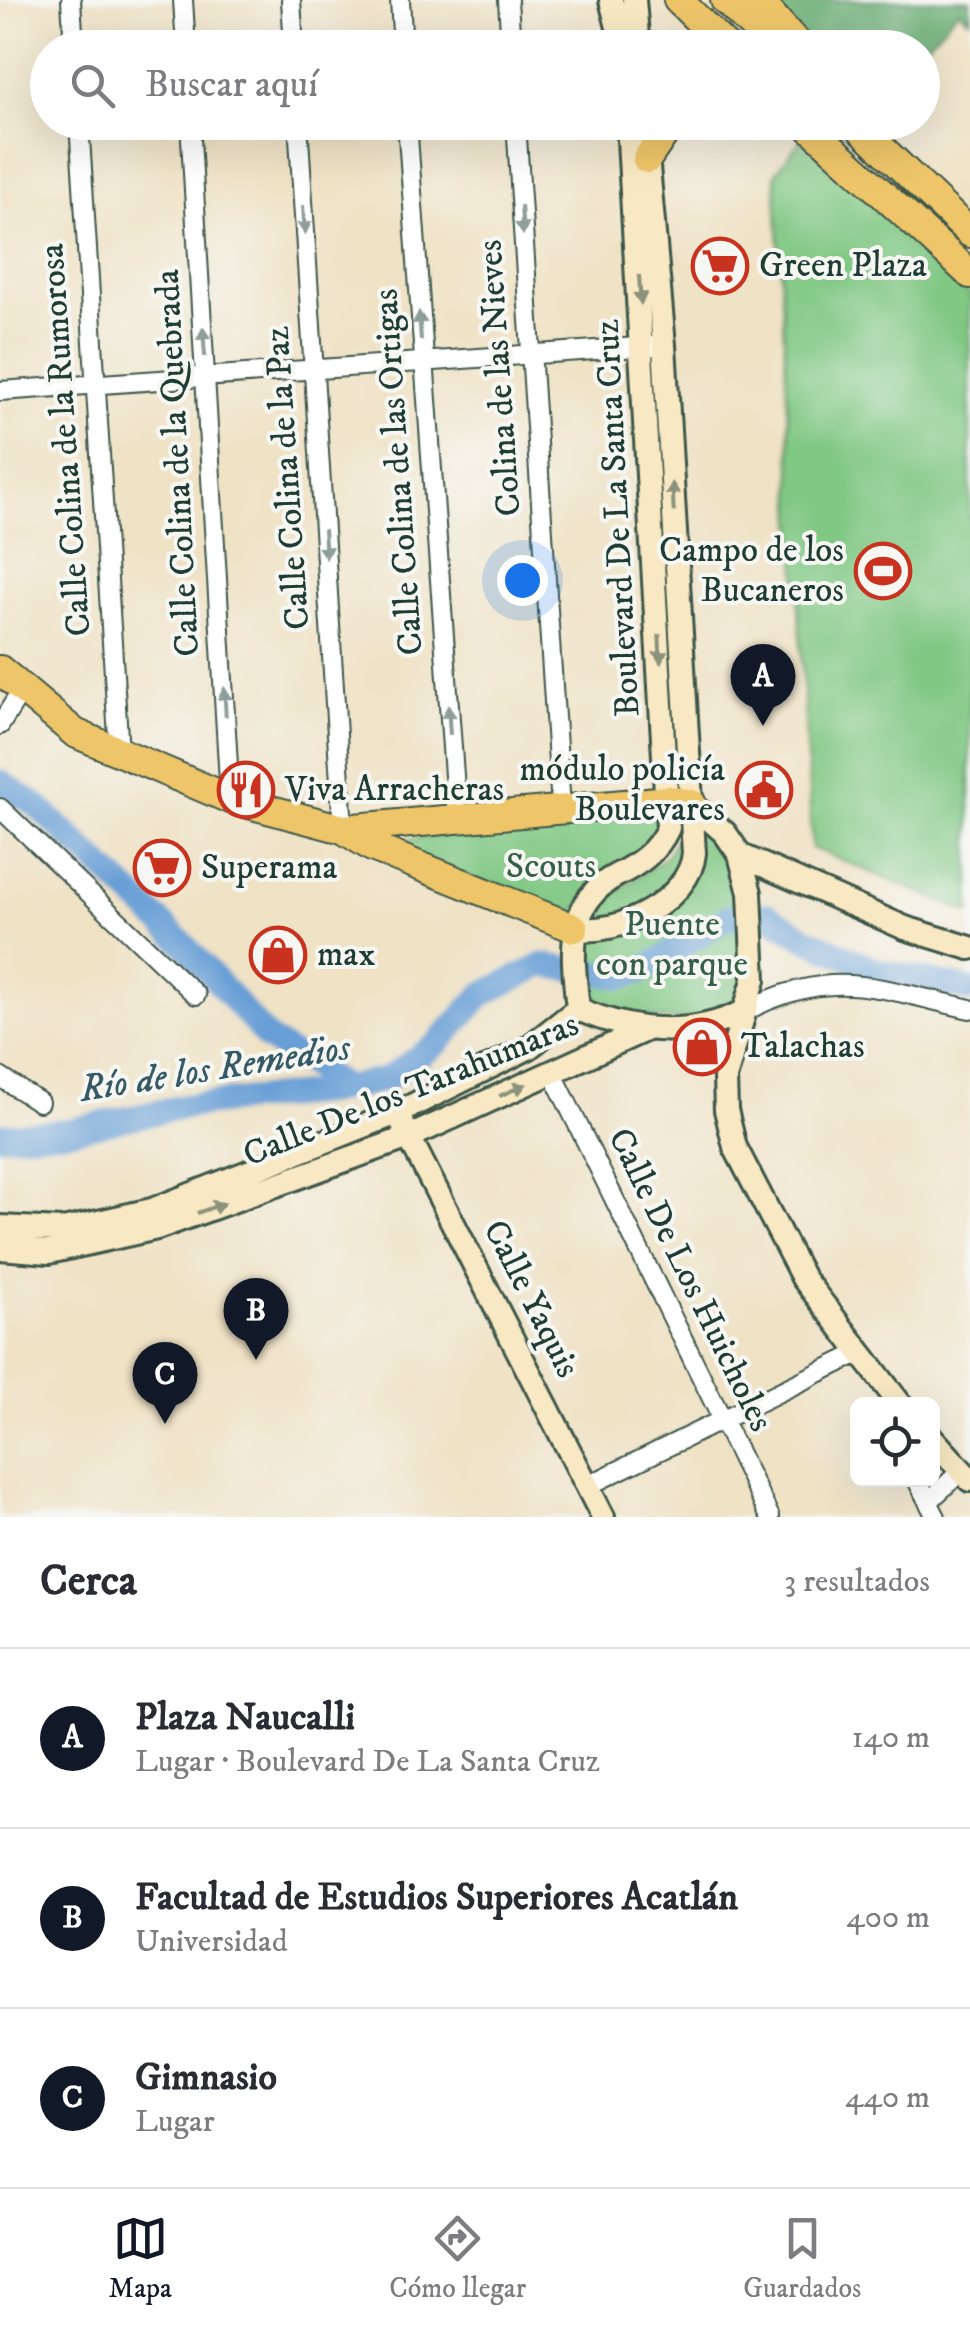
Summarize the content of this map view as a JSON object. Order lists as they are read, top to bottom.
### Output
{
  "streets": {
    "main road": ["Boulevard De La Santa Cruz", "Calle De los Tarahumaras", "Calle Yaquis"],
    "street": [
      "Colina de las Nieves",
      "Calle Colina de la Rumorosa",
      "Calle Colina de la Quebrada",
      "Calle Colina de las Ortigas",
      "Calle Colina de la Paz",
      "Calle De Los Huicholes"
    ]
  },
  "crossings": [
    ["Calle De los Tarahumaras", "Calle De Los Huicholes"],
    ["Calle De los Tarahumaras", "Calle Yaquis"]
  ],
  "one_way": ["Calle Colina de la Quebrada", "Calle Colina de las Ortigas", "Calle Colina de la Paz"],
  "water": ["Río de los Remedios"],
  "parks": ["Scouts", "Puente con parque"],
  "places": {
    "supermarket": ["Green Plaza", "Superama"],
    "sports": ["Campo de los Bucaneros"],
    "restaurant": ["Viva Arracheras"],
    "public building": ["módulo policía Boulevares"],
    "shop": ["max", "Talachas"]
  },
  "page": {
    "search": "Buscar aquí",
    "pins": ["A", "B", "C"],
    "heading": ["Cerca", "3 resultados"],
    "list": [
      {
        "mark": "A",
        "name": "Plaza Naucalli",
        "note": "Lugar · Boulevard De La Santa Cruz",
        "value": "140 m"
      },
      {
        "mark": "B",
        "name": "Facultad de Estudios Superiores Acatlán",
        "note": "Universidad",
        "value": "400 m"
      },
      {
        "mark": "C",
        "name": "Gimnasio",
        "note": "Lugar",
        "value": "440 m"
      }
    ],
    "nav": ["Mapa", "Cómo llegar", "Guardados"]
  }
}
